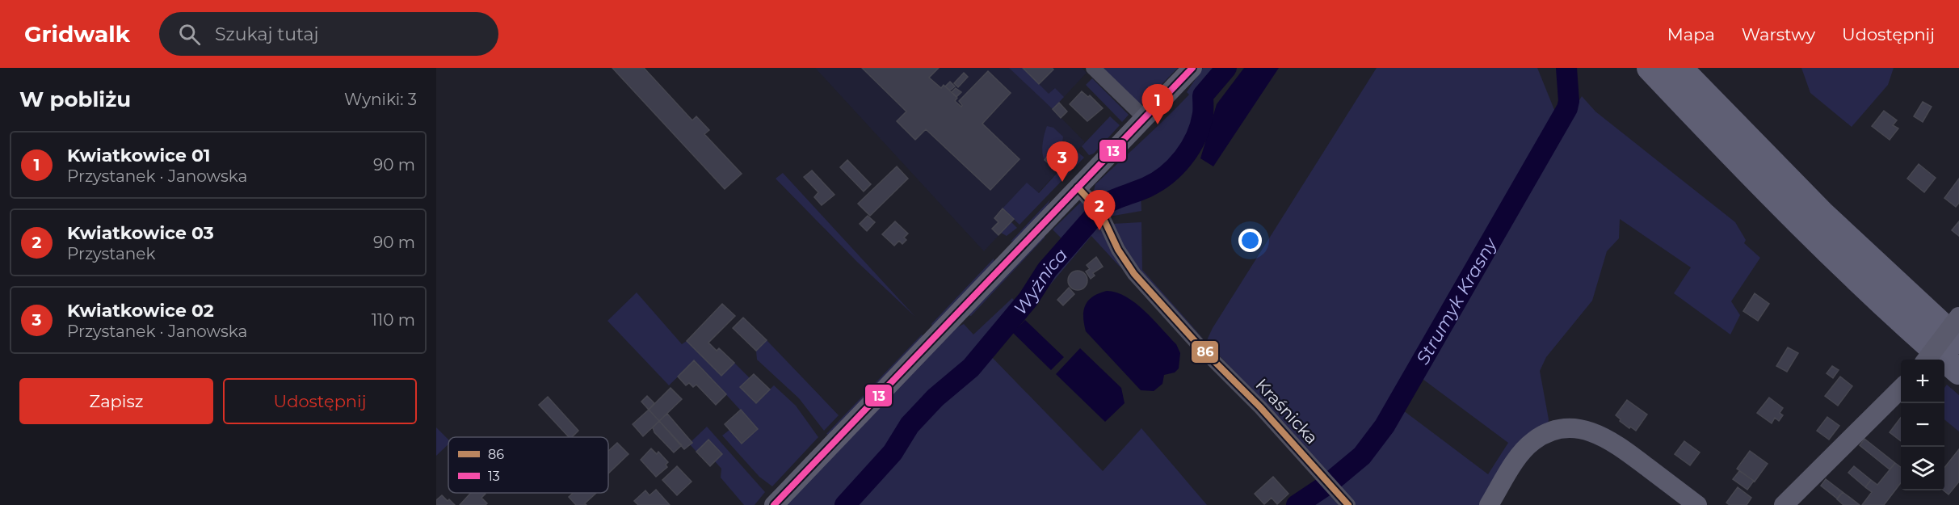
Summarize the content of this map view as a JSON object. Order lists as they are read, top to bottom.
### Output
{
  "streets": {
    "street": ["Kraśnicka"]
  },
  "water": ["Wyżnica", "Strumyk Krasny"],
  "lines": ["transit line 13", "transit line 86"],
  "legend": ["86", "13"],
  "page": {
    "header": "Gridwalk",
    "search": "Szukaj tutaj",
    "nav": ["Mapa", "Warstwy", "Udostępnij"],
    "heading": ["W pobliżu", "Wyniki: 3"],
    "pins": ["1", "3", "2"],
    "list": [
      {
        "mark": "1",
        "name": "Kwiatkowice 01",
        "note": "Przystanek · Janowska",
        "value": "90 m"
      },
      {
        "mark": "2",
        "name": "Kwiatkowice 03",
        "note": "Przystanek",
        "value": "90 m"
      },
      {
        "mark": "3",
        "name": "Kwiatkowice 02",
        "note": "Przystanek · Janowska",
        "value": "110 m"
      }
    ],
    "map_buttons": ["+", "−"],
    "buttons": ["Zapisz", "Udostępnij"]
  }
}
